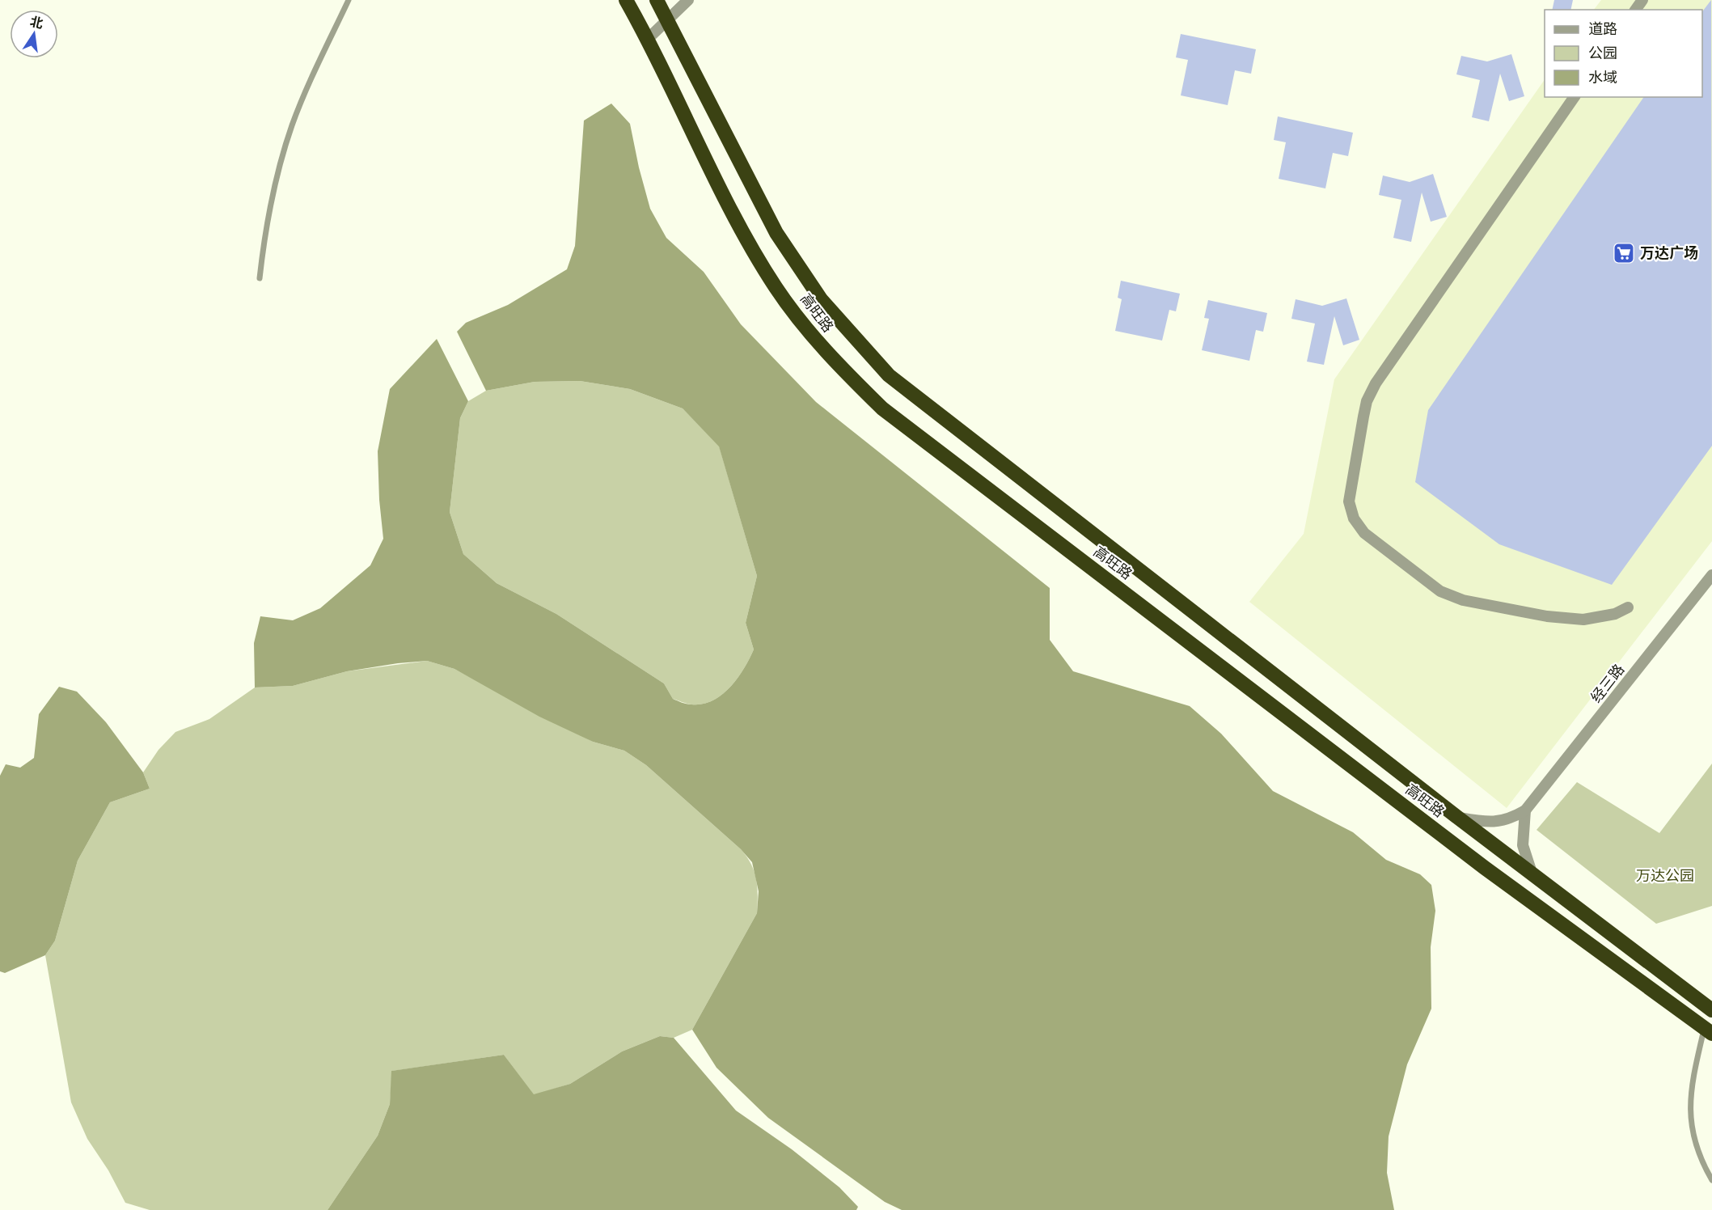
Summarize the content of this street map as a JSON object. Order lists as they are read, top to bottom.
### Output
{
  "streets": {
    "highway": ["高旺路"],
    "street": ["经三路"]
  },
  "parks": ["万达公园"],
  "places": {
    "supermarket": ["万达广场"]
  },
  "legend": ["道路", "公园", "水域"],
  "north": "top"
}
